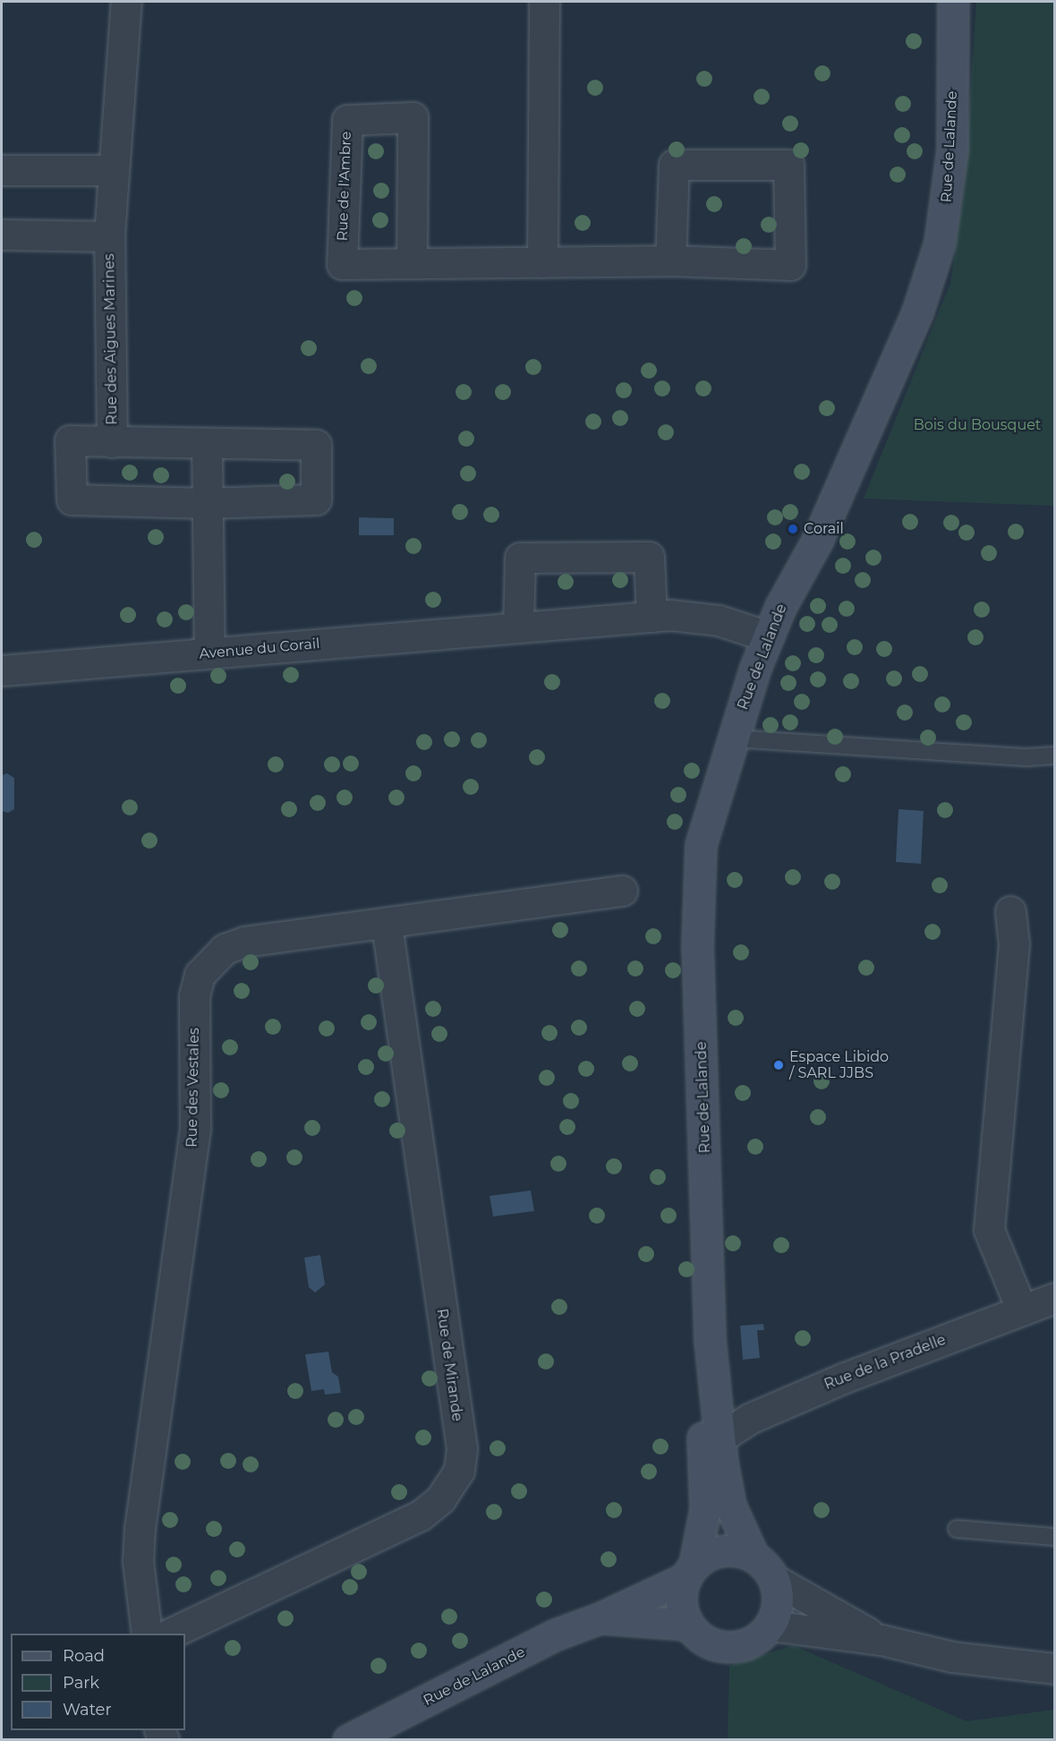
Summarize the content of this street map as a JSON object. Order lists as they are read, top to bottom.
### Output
{
  "streets": {
    "street": [
      "Rue de Lalande",
      "Rue de l'Ambre",
      "Rue des Aigues Marines",
      "Avenue du Corail",
      "Rue des Vestales",
      "Rue de la Pradelle",
      "Rue de Mirande"
    ]
  },
  "crossings": [
    ["Rue de Lalande", "Avenue du Corail"],
    ["Rue de Lalande", "Rue de la Pradelle"],
    ["Rue des Vestales", "Rue de Mirande"]
  ],
  "parks": ["Bois du Bousquet"],
  "places": ["Corail", "Espace Libido / SARL JJBS"],
  "legend": ["Road", "Park", "Water"]
}
